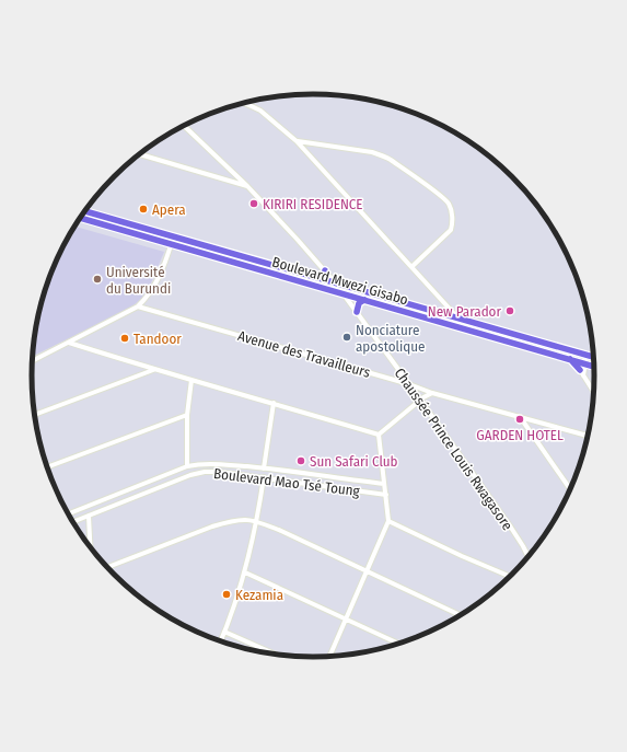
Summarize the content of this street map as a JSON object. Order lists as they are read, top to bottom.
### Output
{
  "streets": {
    "main road": ["Boulevard Mwezi Gisabo"],
    "street": ["Avenue des Travailleurs", "Chaussée Prince Louis Rwagasore", "Boulevard Mao Tsé Toung"]
  },
  "crossings": [
    ["Boulevard Mwezi Gisabo", "Chaussée Prince Louis Rwagasore"],
    ["Avenue des Travailleurs", "Chaussée Prince Louis Rwagasore"]
  ],
  "places": [
    "KIRIRI RESIDENCE",
    "Apera",
    "Université du Burundi",
    "New Parador",
    "Nonciature apostolique",
    "Tandoor",
    "GARDEN HOTEL",
    "Sun Safari Club",
    "Kezamia"
  ]
}
